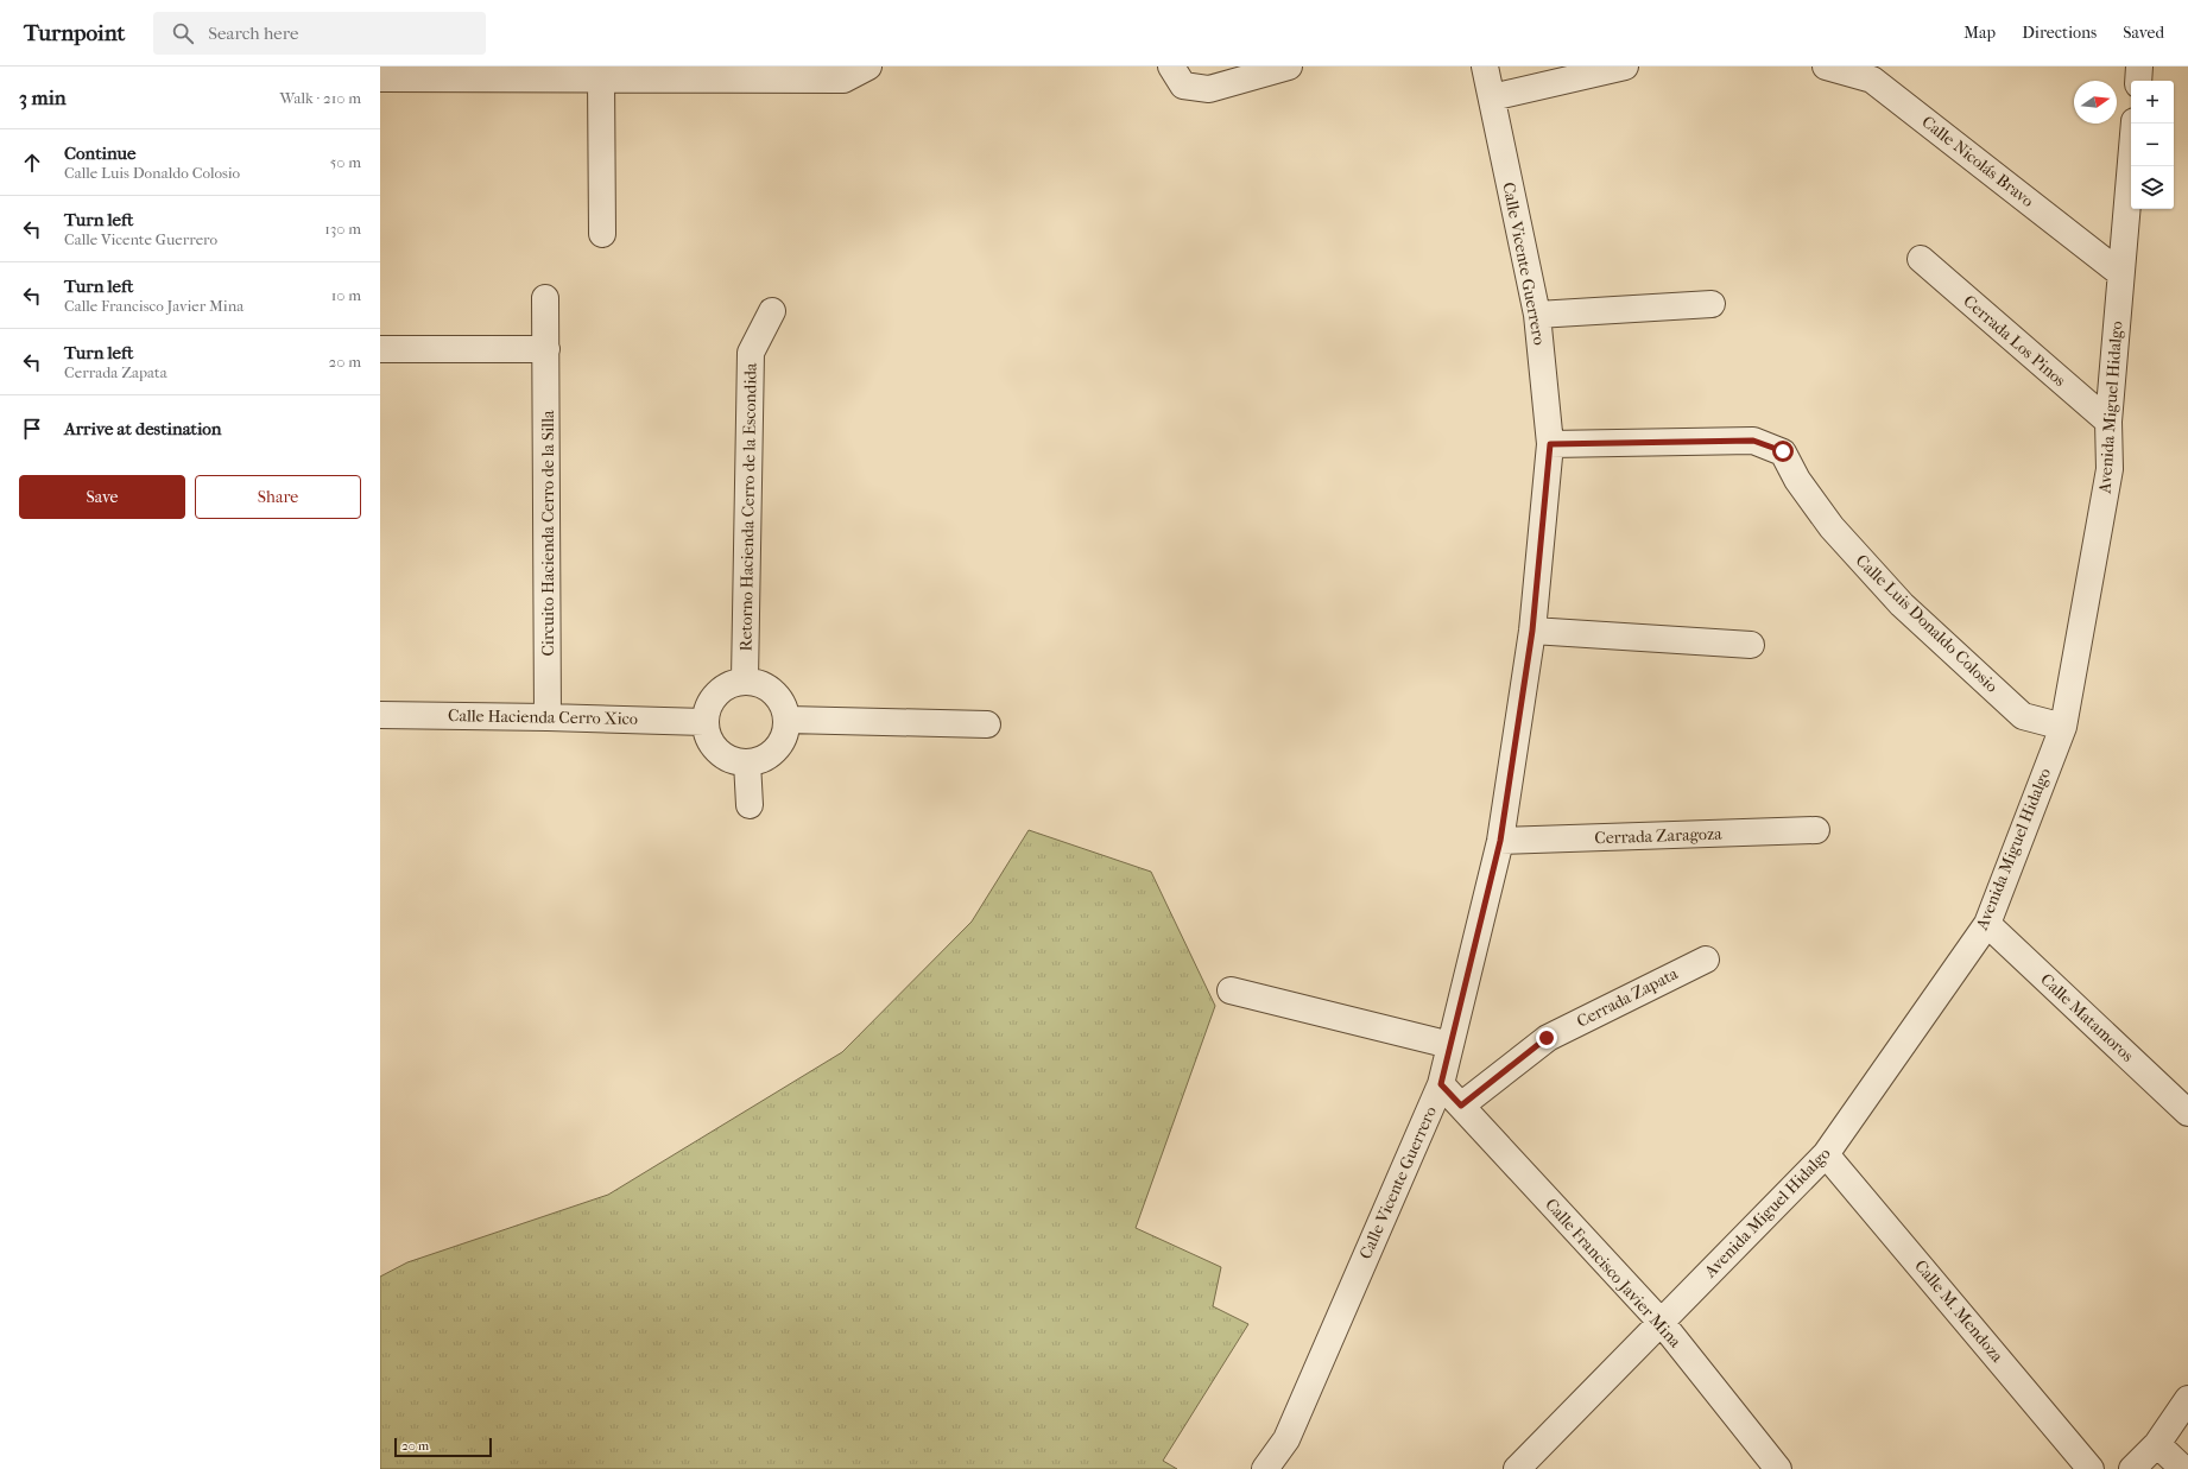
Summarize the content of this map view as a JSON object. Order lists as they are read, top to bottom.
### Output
{
  "streets": {
    "street": [
      "Calle Nicolás Bravo",
      "Calle Vicente Guerrero",
      "Cerrada Los Pinos",
      "Avenida Miguel Hidalgo",
      "Retorno Hacienda Cerro de la Escondida",
      "Circuito Hacienda Cerro de la Silla",
      "Calle Luis Donaldo Colosio",
      "Calle Hacienda Cerro Xico",
      "Cerrada Zaragoza",
      "Cerrada Zapata",
      "Calle Matamoros",
      "Calle Francisco Javier Mina",
      "Calle M. Mendoza"
    ]
  },
  "crossings": [
    ["Calle Nicolás Bravo", "Avenida Miguel Hidalgo"],
    ["Calle Vicente Guerrero", "Calle Luis Donaldo Colosio"],
    ["Calle Vicente Guerrero", "Cerrada Zaragoza"],
    ["Calle Vicente Guerrero", "Calle Francisco Javier Mina"],
    ["Cerrada Los Pinos", "Avenida Miguel Hidalgo"],
    ["Avenida Miguel Hidalgo", "Calle Luis Donaldo Colosio"],
    ["Avenida Miguel Hidalgo", "Calle Matamoros"],
    ["Avenida Miguel Hidalgo", "Calle Francisco Javier Mina"],
    ["Avenida Miguel Hidalgo", "Calle M. Mendoza"],
    ["Retorno Hacienda Cerro de la Escondida", "Calle Hacienda Cerro Xico"],
    ["Circuito Hacienda Cerro de la Silla", "Calle Hacienda Cerro Xico"],
    ["Cerrada Zapata", "Calle Francisco Javier Mina"]
  ],
  "scale_bar": "20 m",
  "north": "right",
  "page": {
    "header": "Turnpoint",
    "search": "Search here",
    "nav": ["Map", "Directions", "Saved"],
    "heading": ["3 min", "Walk · 210 m"],
    "map_buttons": ["+", "−"],
    "list": [
      ["Continue", "Calle Luis Donaldo Colosio", "50 m"],
      ["Turn left", "Calle Vicente Guerrero", "130 m"],
      ["Turn left", "Calle Francisco Javier Mina", "10 m"],
      ["Turn left", "Cerrada Zapata", "20 m"],
      "Arrive at destination"
    ],
    "buttons": ["Save", "Share"],
    "scale": "20 m"
  }
}
